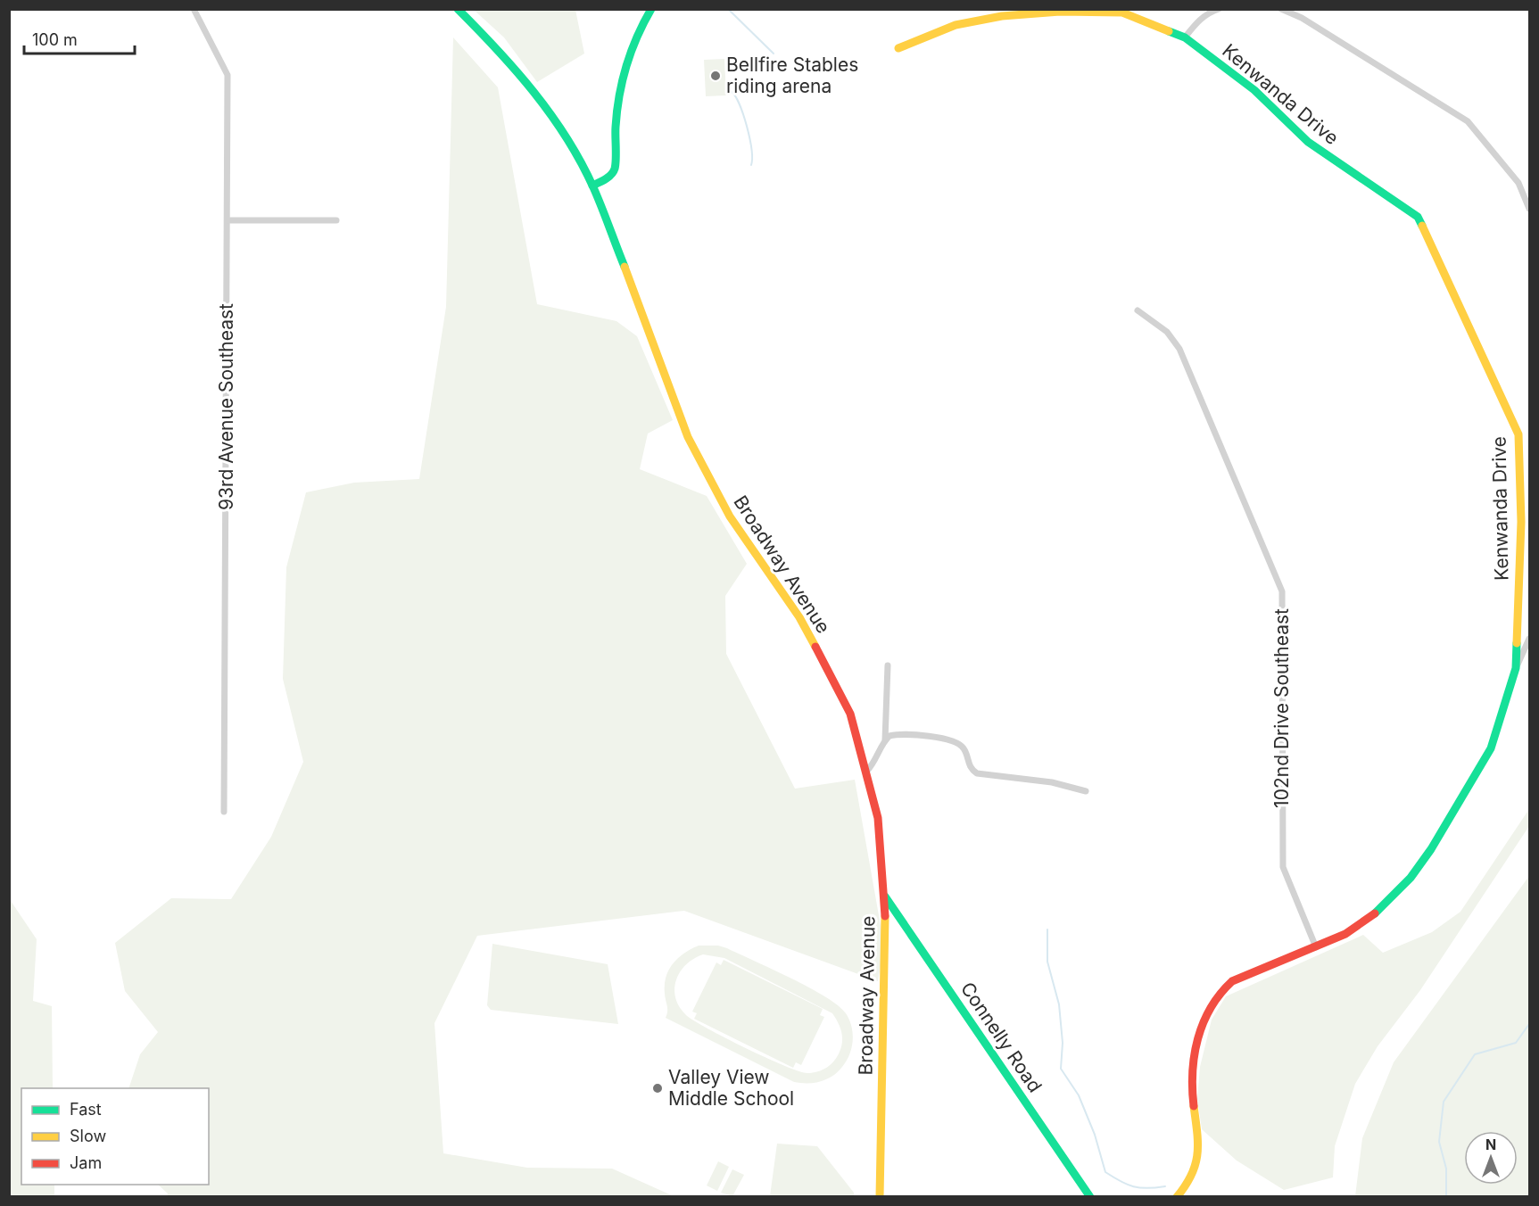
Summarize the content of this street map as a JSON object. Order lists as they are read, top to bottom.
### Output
{
  "streets": {
    "street": [
      "Kenwanda Drive",
      "93rd Avenue Southeast",
      "Broadway Avenue",
      "102nd Drive Southeast",
      "Connelly Road"
    ]
  },
  "crossings": [
    ["Kenwanda Drive", "102nd Drive Southeast"],
    ["Broadway Avenue", "Connelly Road"]
  ],
  "places": ["Bellfire Stables riding arena", "Valley View Middle School"],
  "legend": ["Fast", "Slow", "Jam"],
  "scale_bar": "100 m",
  "north": "top"
}
